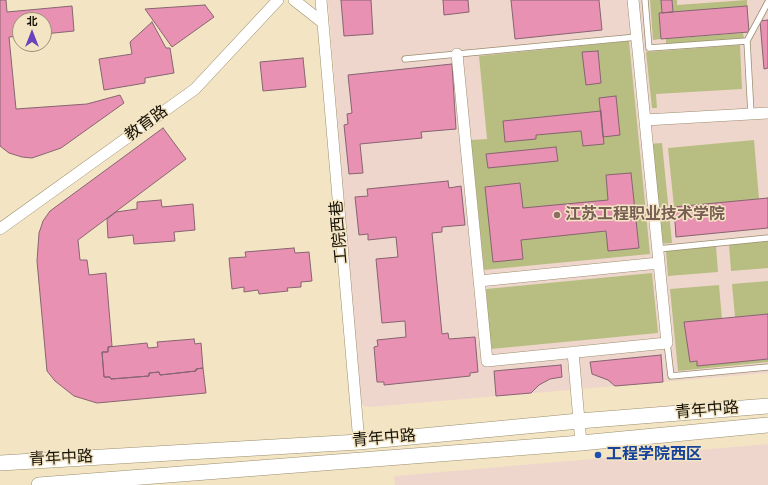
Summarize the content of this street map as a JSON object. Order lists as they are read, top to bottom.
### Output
{
  "streets": {
    "main road": ["青年中路"],
    "street": ["教育路", "工院西巷"]
  },
  "crossings": [
    ["工院西巷", "青年中路"]
  ],
  "places": ["江苏工程职业技术学院", "工程学院西区"],
  "north": "top"
}
